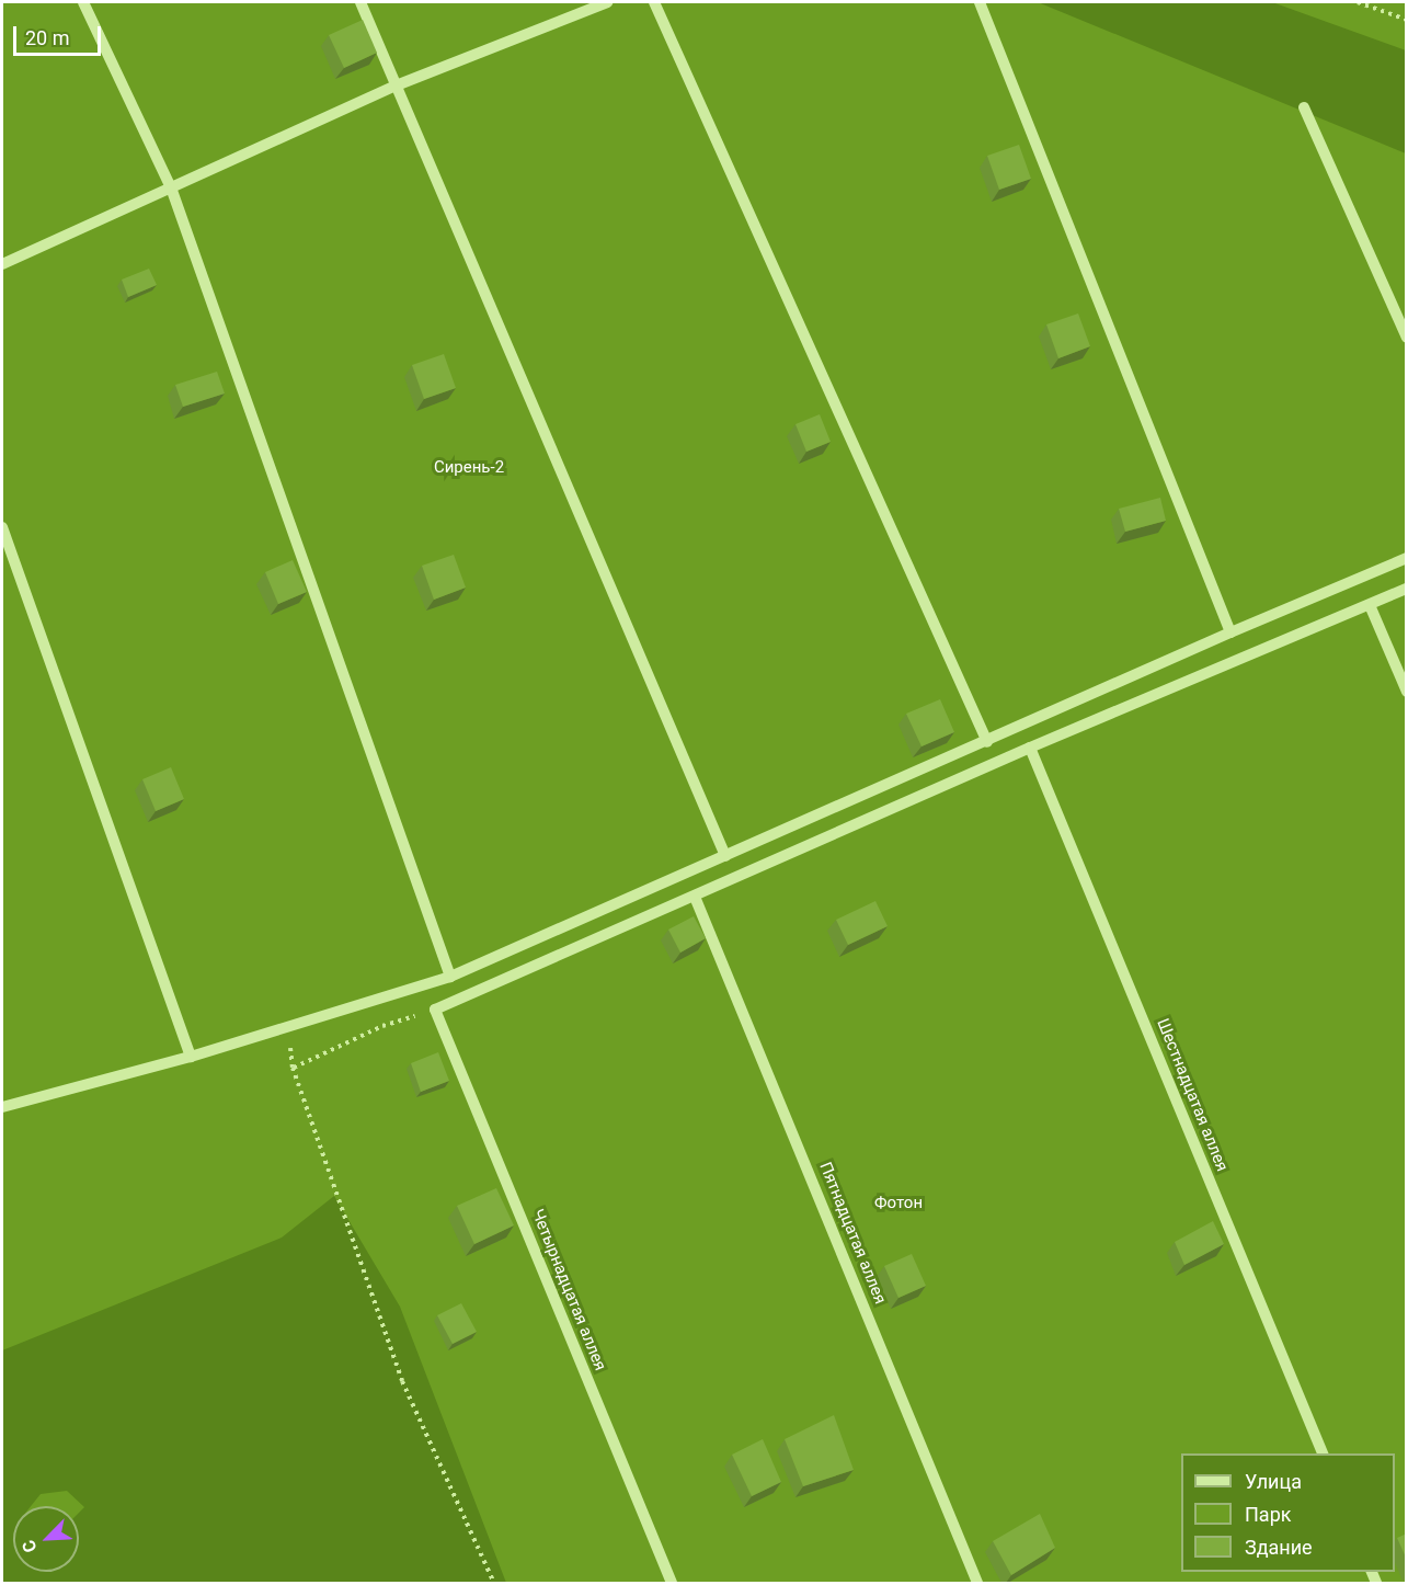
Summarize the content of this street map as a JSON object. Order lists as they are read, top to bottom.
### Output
{
  "streets": {
    "lane": ["Шестнадцатая аллея", "Пятнадцатая аллея", "Четырнадцатая аллея"]
  },
  "parks": ["Сирень-2", "Фотон"],
  "legend": ["Улица", "Парк", "Здание"],
  "scale_bar": "20 m",
  "north": "bottom left"
}
